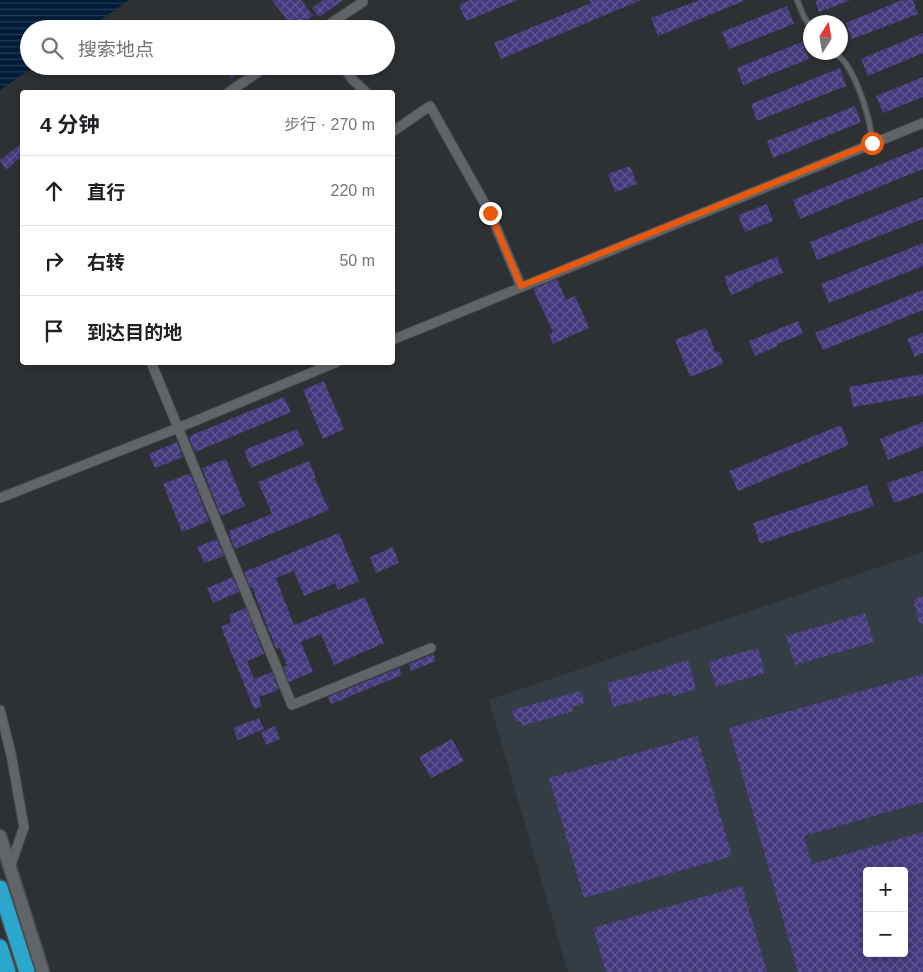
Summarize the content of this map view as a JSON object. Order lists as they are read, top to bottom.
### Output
{
  "north": "top",
  "page": {
    "search": "搜索地点",
    "heading": ["4 分钟", "步行 · 270 m"],
    "list": [
      ["直行", "220 m"],
      ["右转", "50 m"],
      "到达目的地"
    ],
    "map_buttons": ["+", "−"]
  }
}
